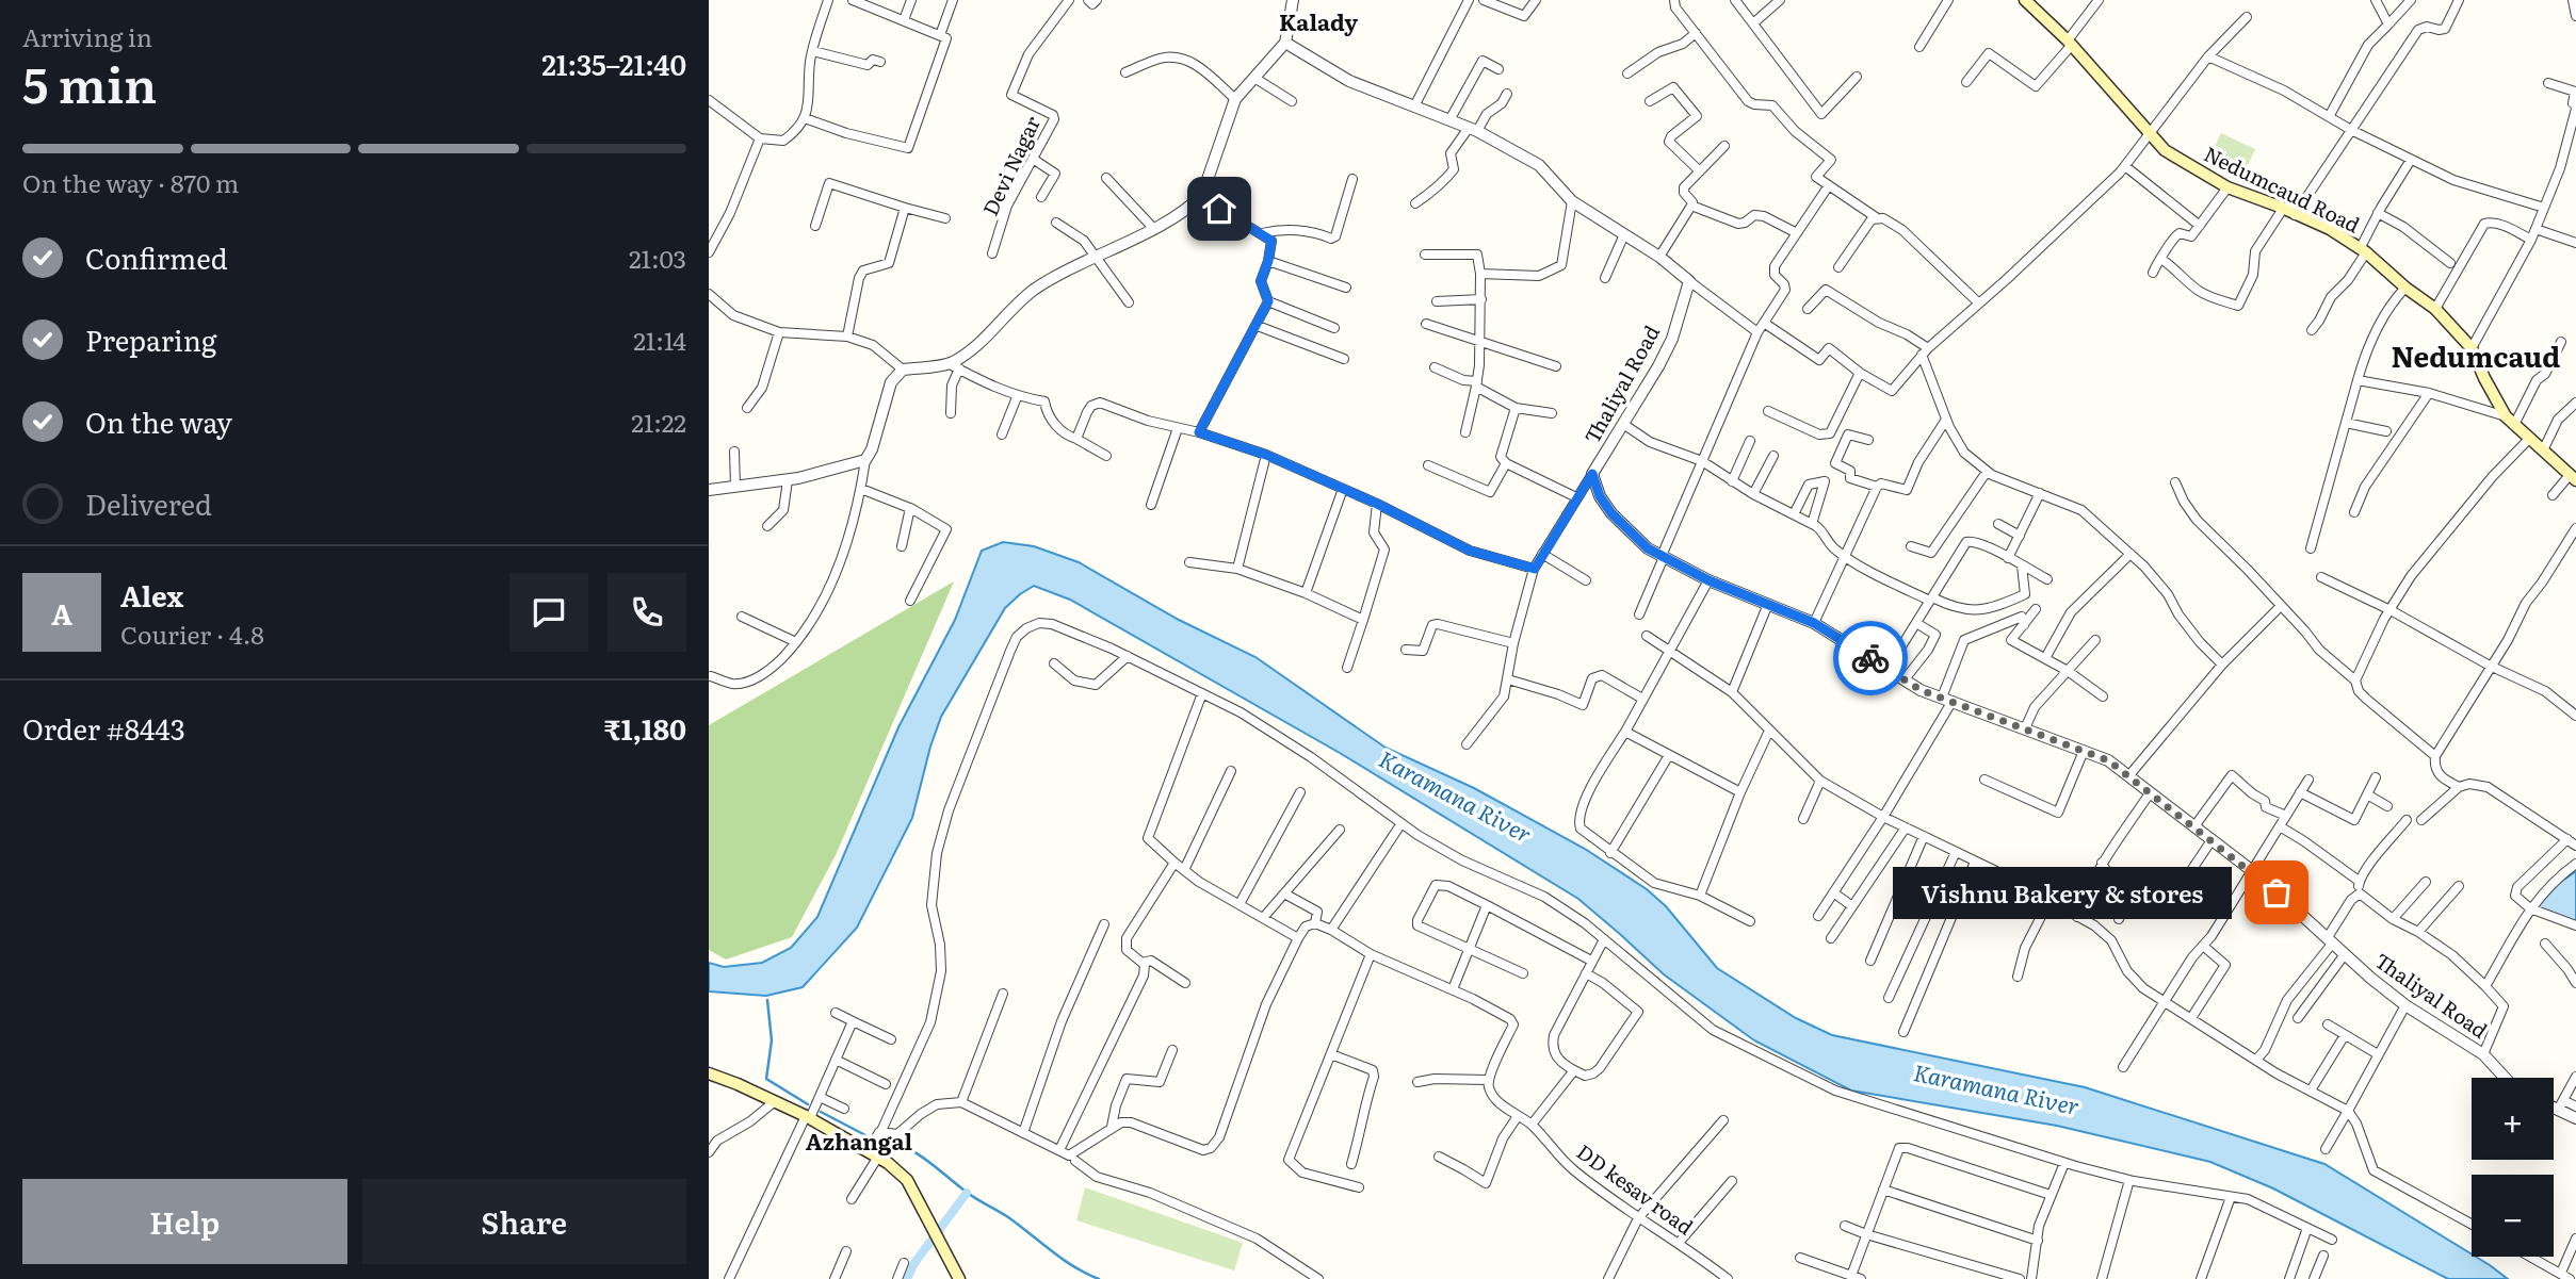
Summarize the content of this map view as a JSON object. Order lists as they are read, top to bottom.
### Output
{
  "streets": {
    "main road": ["Nedumcaud Road"],
    "street": ["Devi Nagar", "Thaliyal Road", "DD kesav road"]
  },
  "districts": ["Kalady", "Nedumcaud", "Azhangal"],
  "water": ["Karamana River"],
  "places": ["Vishnu Bakery & stores"],
  "page": {
    "heading": ["5 min", "Arriving in", "21:35–21:40"],
    "panel": [
      "Alex",
      "Courier · 4.8",
      "Order #8443",
      "₹1,180"
    ],
    "bar": "On the way · 870 m",
    "list": [
      ["Confirmed", "21:03"],
      ["Preparing", "21:14"],
      ["On the way", "21:22"],
      "Delivered"
    ],
    "round": "A",
    "bubble": "Vishnu Bakery & stores",
    "map_buttons": ["+", "−"],
    "buttons": ["Help", "Share"]
  }
}
